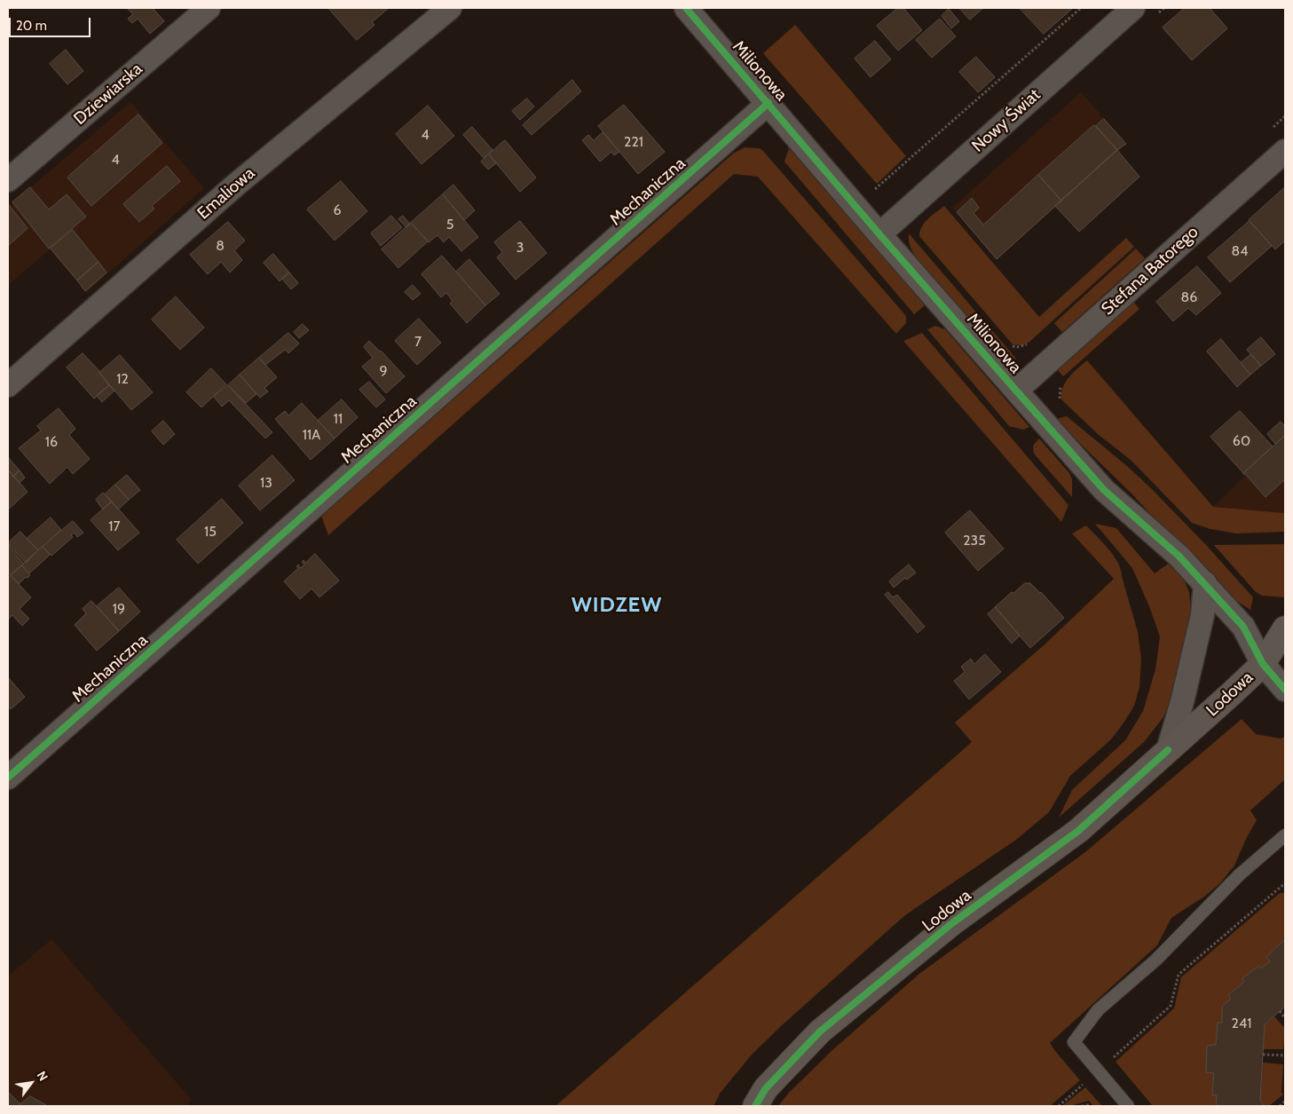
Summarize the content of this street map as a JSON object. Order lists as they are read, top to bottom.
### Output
{
  "streets": {
    "street": [
      "Milionowa",
      "Dziewiarska",
      "Nowy Świat",
      "Mechaniczna",
      "Emaliowa",
      "Stefana Batorego",
      "Lodowa"
    ]
  },
  "crossings": [
    ["Milionowa", "Nowy Świat"],
    ["Milionowa", "Mechaniczna"],
    ["Milionowa", "Stefana Batorego"],
    ["Milionowa", "Lodowa"]
  ],
  "districts": ["WIDZEW"],
  "house_numbers": [
    "4",
    "221",
    "4",
    "6",
    "5",
    "8",
    "3",
    "84",
    "86",
    "7",
    "9",
    "12",
    "11",
    "11A",
    "60",
    "16",
    "13",
    "17",
    "15",
    "235",
    "19",
    "241"
  ],
  "scale_bar": "20 m",
  "north": "top right"
}
